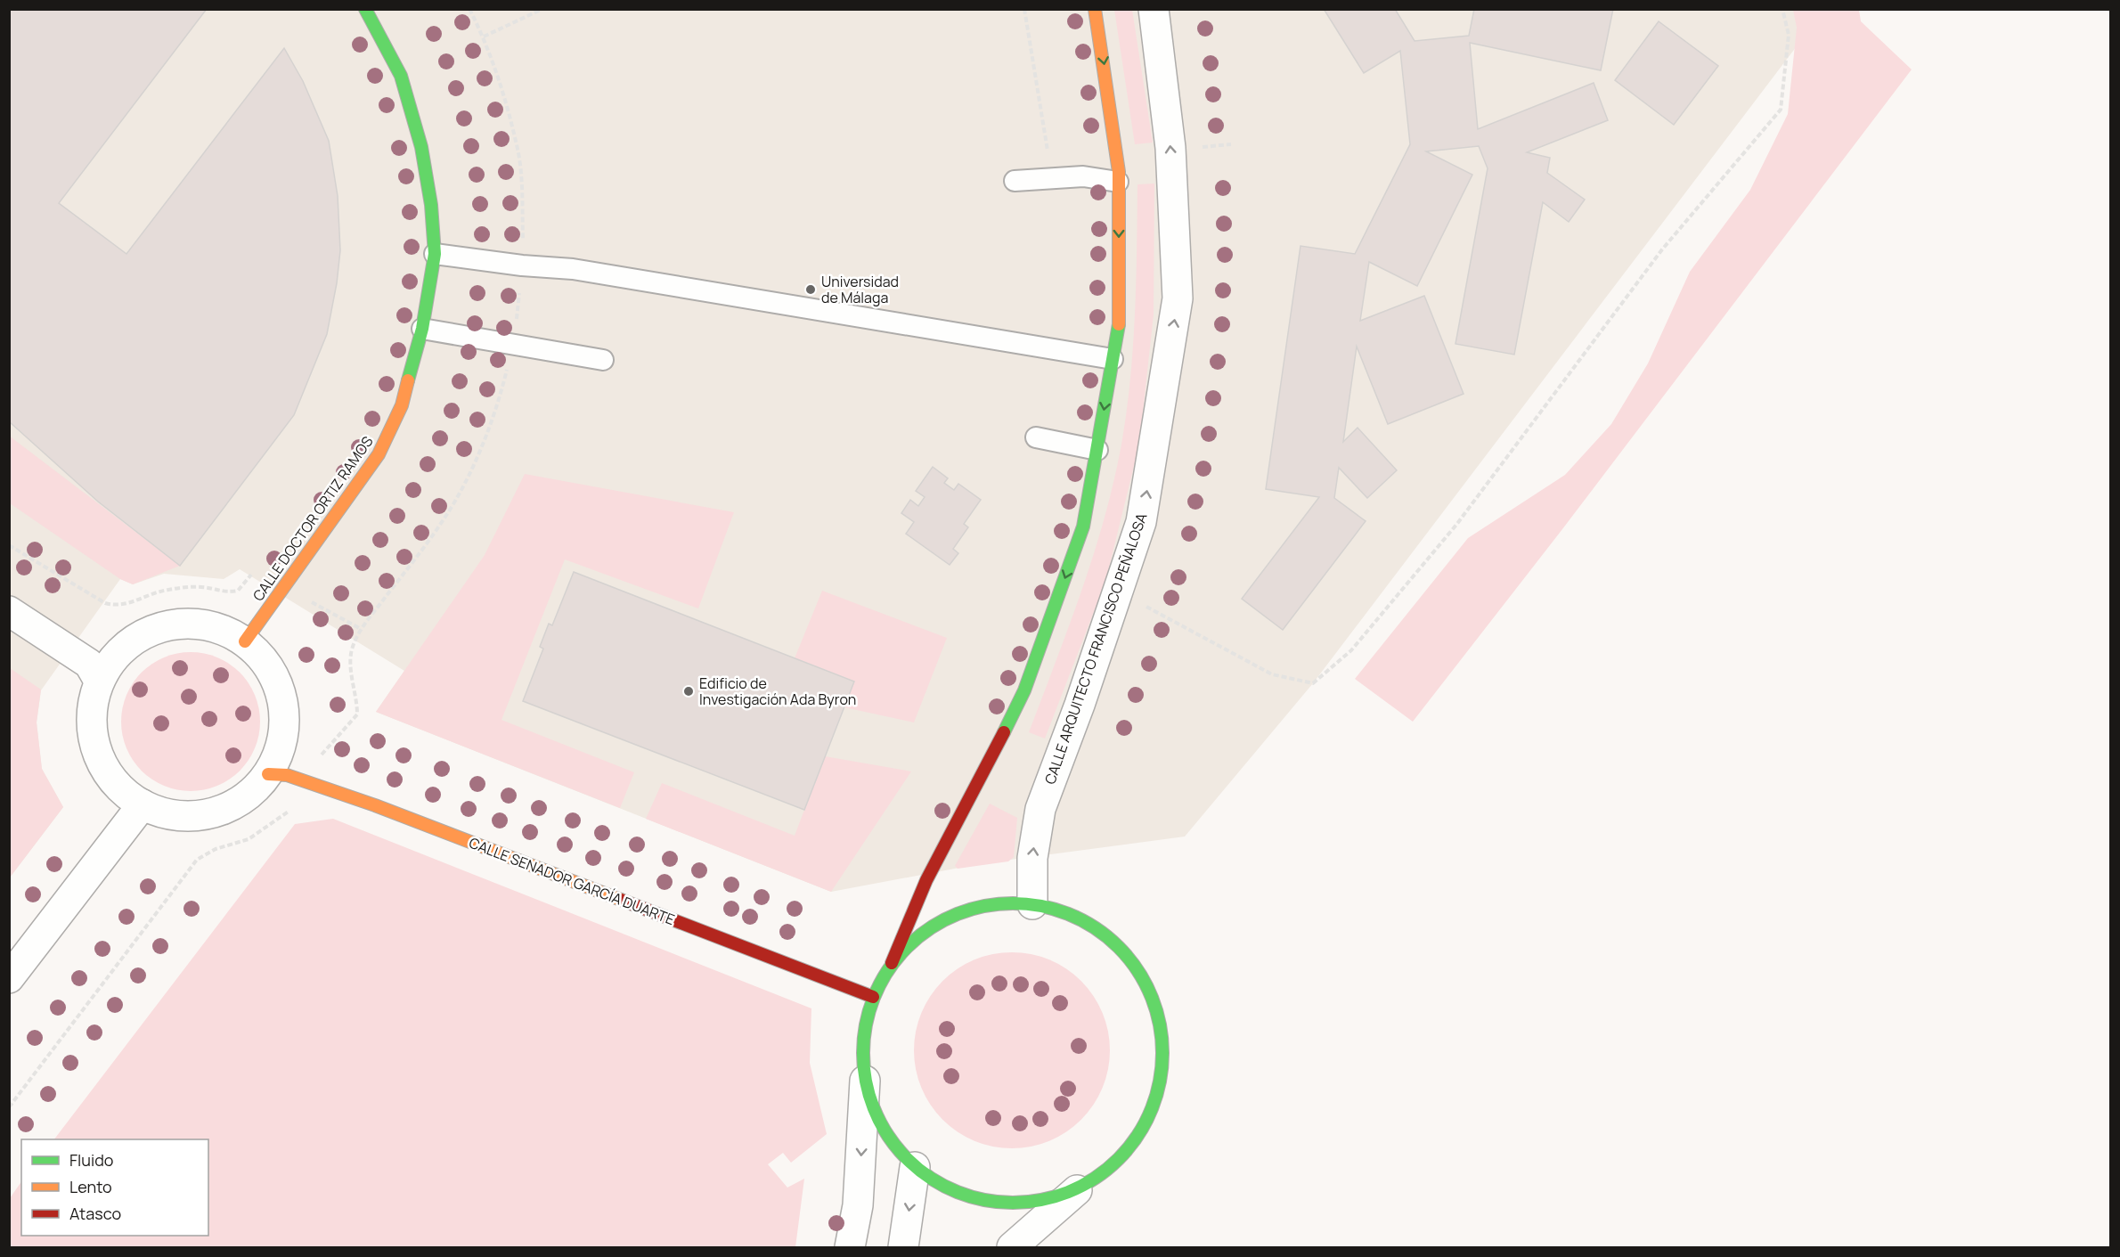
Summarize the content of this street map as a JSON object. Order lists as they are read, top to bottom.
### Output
{
  "streets": {
    "street": ["CALLE DOCTOR ORTIZ RAMOS", "CALLE ARQUITECTO FRANCISCO PEÑALOSA", "CALLE SENADOR GARCÍA DUARTE"]
  },
  "places": ["Universidad de Málaga", "Edificio de Investigación Ada Byron"],
  "legend": ["Fluido", "Lento", "Atasco"]
}
